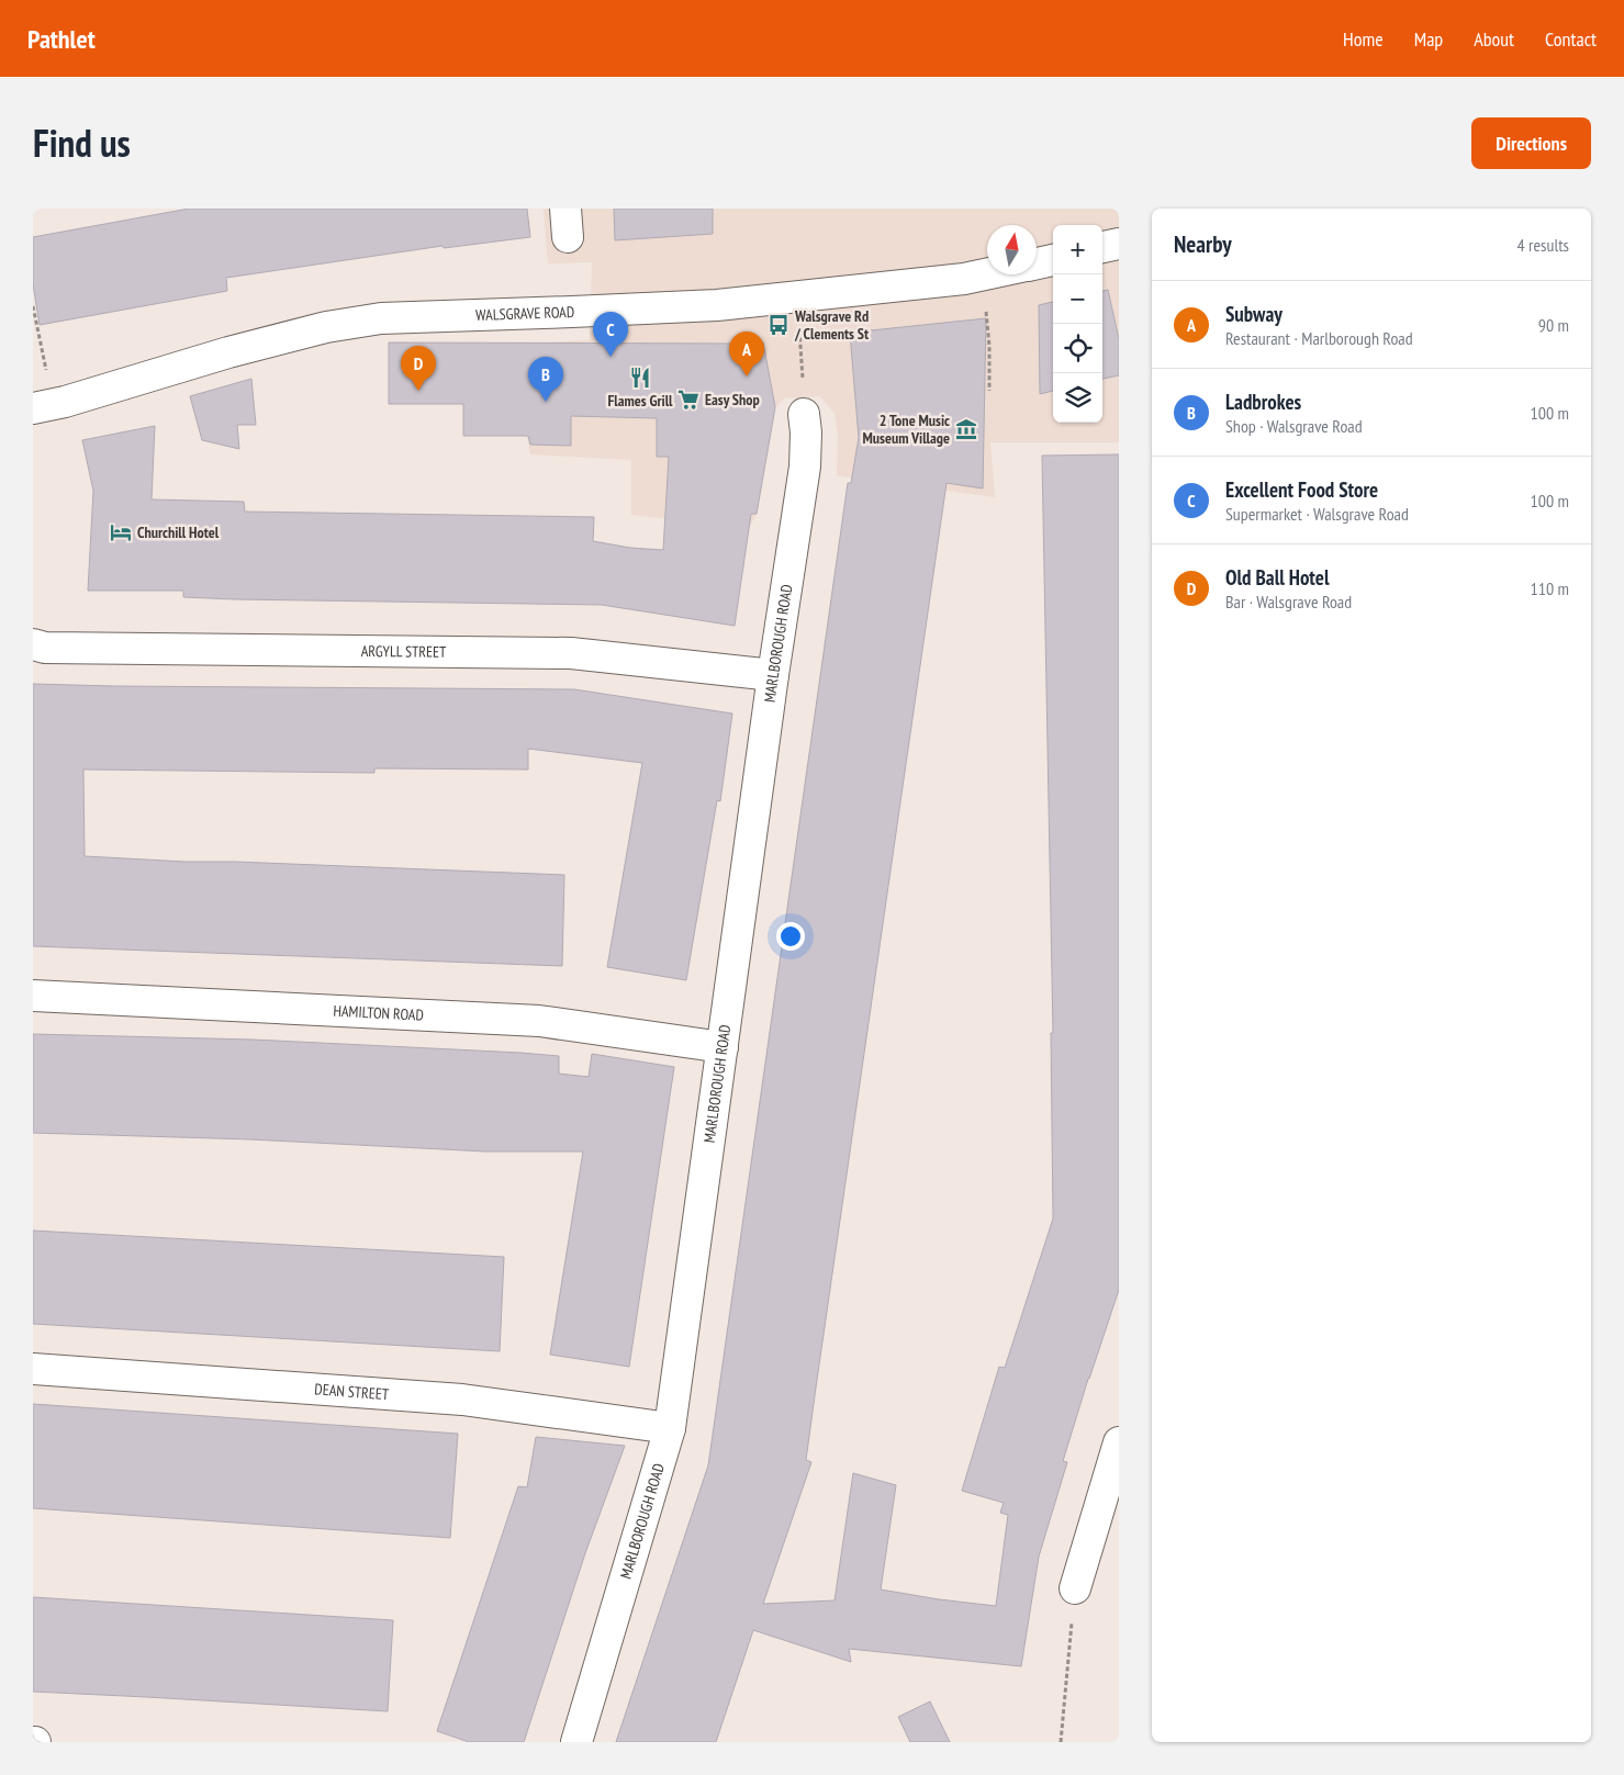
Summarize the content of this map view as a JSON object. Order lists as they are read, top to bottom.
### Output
{
  "streets": {
    "main road": [
      "WALSGRAVE ROAD",
      "MARLBOROUGH ROAD",
      "ARGYLL STREET",
      "HAMILTON ROAD",
      "DEAN STREET"
    ]
  },
  "crossings": [
    ["MARLBOROUGH ROAD", "ARGYLL STREET"],
    ["MARLBOROUGH ROAD", "HAMILTON ROAD"],
    ["MARLBOROUGH ROAD", "DEAN STREET"]
  ],
  "places": {
    "bus stop": ["Walsgrave Rd / Clements St"],
    "restaurant": ["Flames Grill"],
    "supermarket": ["Easy Shop"],
    "museum": ["2 Tone Music Museum Village"],
    "hotel": ["Churchill Hotel"]
  },
  "north": "top",
  "page": {
    "header": "Pathlet",
    "nav": [
      "Home",
      "Map",
      "About",
      "Contact"
    ],
    "title": "Find us",
    "buttons": "Directions",
    "heading": ["Nearby", "4 results"],
    "map_buttons": ["+", "−"],
    "list": [
      {
        "mark": "A",
        "name": "Subway",
        "note": "Restaurant · Marlborough Road",
        "value": "90 m"
      },
      {
        "mark": "B",
        "name": "Ladbrokes",
        "note": "Shop · Walsgrave Road",
        "value": "100 m"
      },
      {
        "mark": "C",
        "name": "Excellent Food Store",
        "note": "Supermarket · Walsgrave Road",
        "value": "100 m"
      },
      {
        "mark": "D",
        "name": "Old Ball Hotel",
        "note": "Bar · Walsgrave Road",
        "value": "110 m"
      }
    ],
    "pins": [
      "C",
      "A",
      "D",
      "B"
    ]
  }
}
